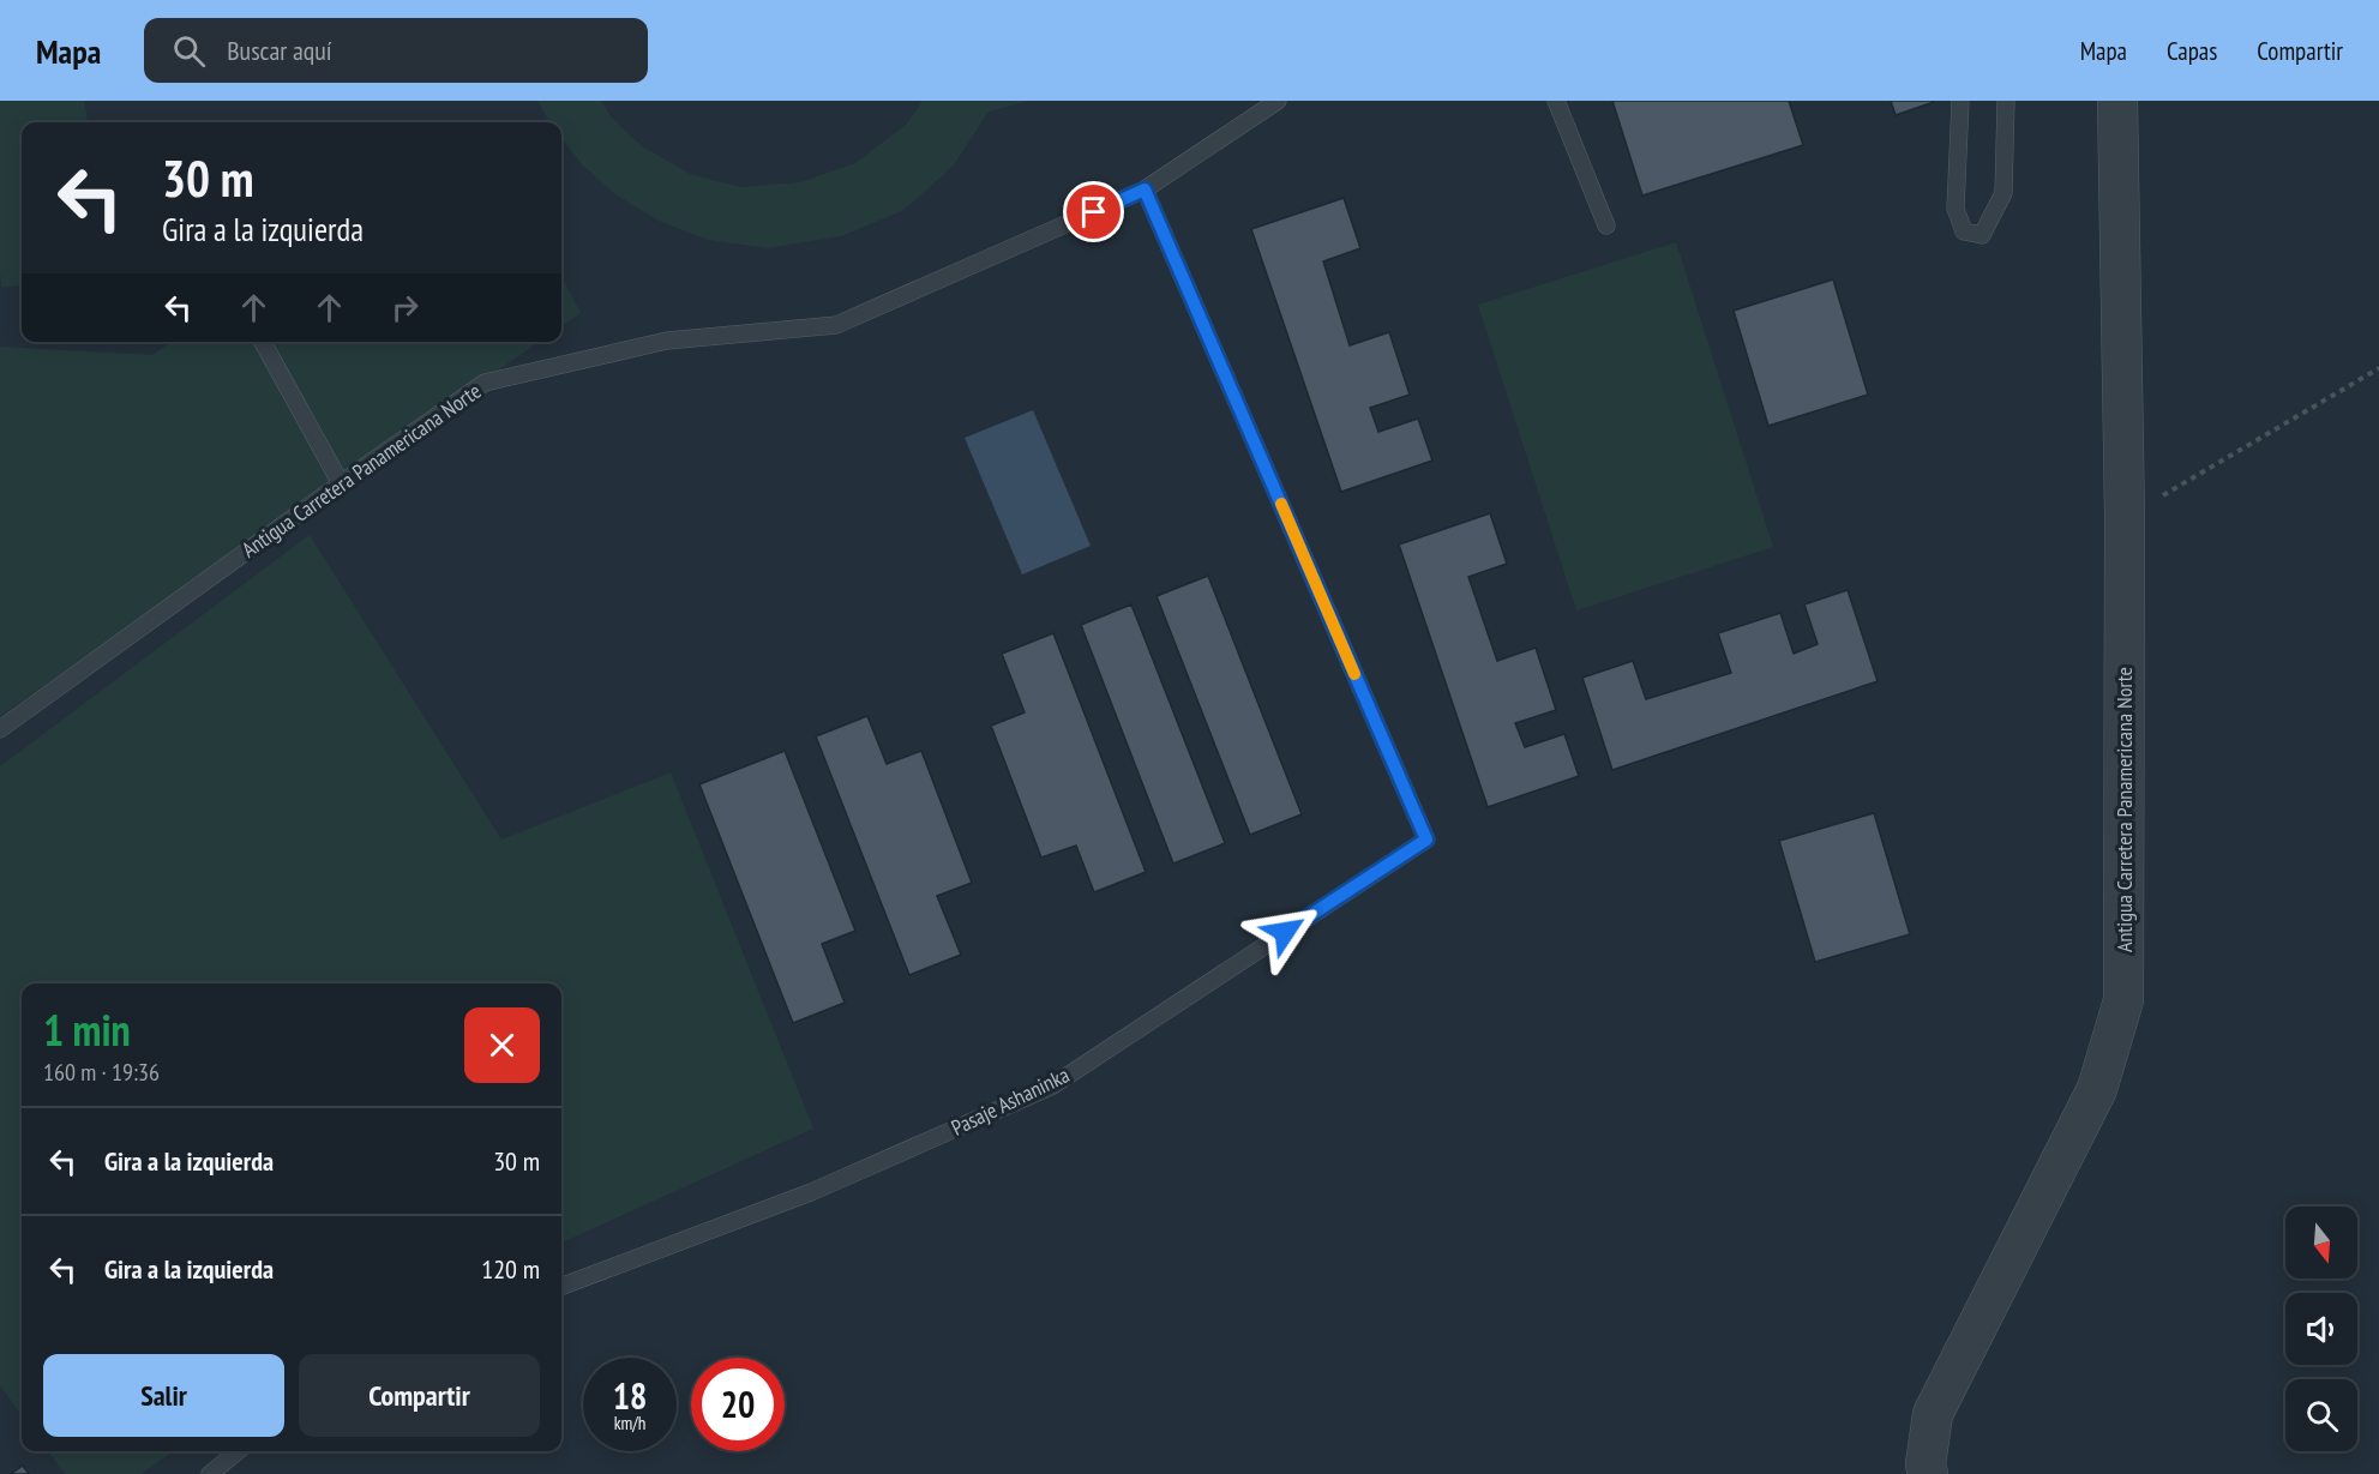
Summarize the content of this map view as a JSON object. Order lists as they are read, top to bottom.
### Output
{
  "streets": {
    "street": ["Antigua Carretera Panamericana Norte"],
    "lane": ["Pasaje Ashaninka"]
  },
  "crossings": [
    ["Antigua Carretera Panamericana Norte", "Pasaje Ashaninka"]
  ],
  "north": "bottom",
  "page": {
    "header": "Mapa",
    "search": "Buscar aquí",
    "nav": ["Mapa", "Capas", "Compartir"],
    "turn": ["30 m", "Gira a la izquierda"],
    "heading": ["1 min", "160 m · 19:36"],
    "list": [
      {
        "name": "Gira a la izquierda",
        "value": "30 m"
      },
      {
        "name": "Gira a la izquierda",
        "value": "120 m"
      }
    ],
    "buttons": ["Salir", "Compartir"],
    "speed": "18 km/h",
    "limit": "20"
  }
}
